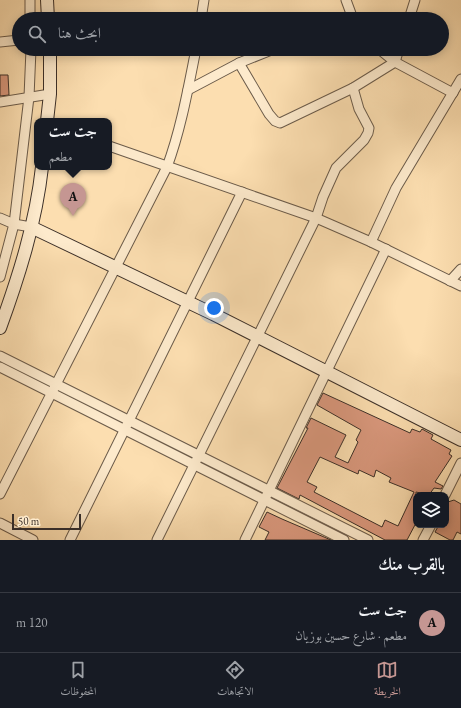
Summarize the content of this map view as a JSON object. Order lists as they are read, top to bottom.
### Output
{
  "scale_bar": "50 m",
  "page": {
    "search": "ابحث هنا",
    "popup": ["جت ست", "مطعم"],
    "pins": "A",
    "scale": "50 m",
    "heading": "بالقرب منك",
    "list": [
      {
        "mark": "A",
        "name": "جت ست",
        "note": "مطعم · شارع حسين بوزيان",
        "value": "120 m"
      }
    ],
    "nav": ["الخريطة", "الاتجاهات", "المحفوظات"]
  }
}
